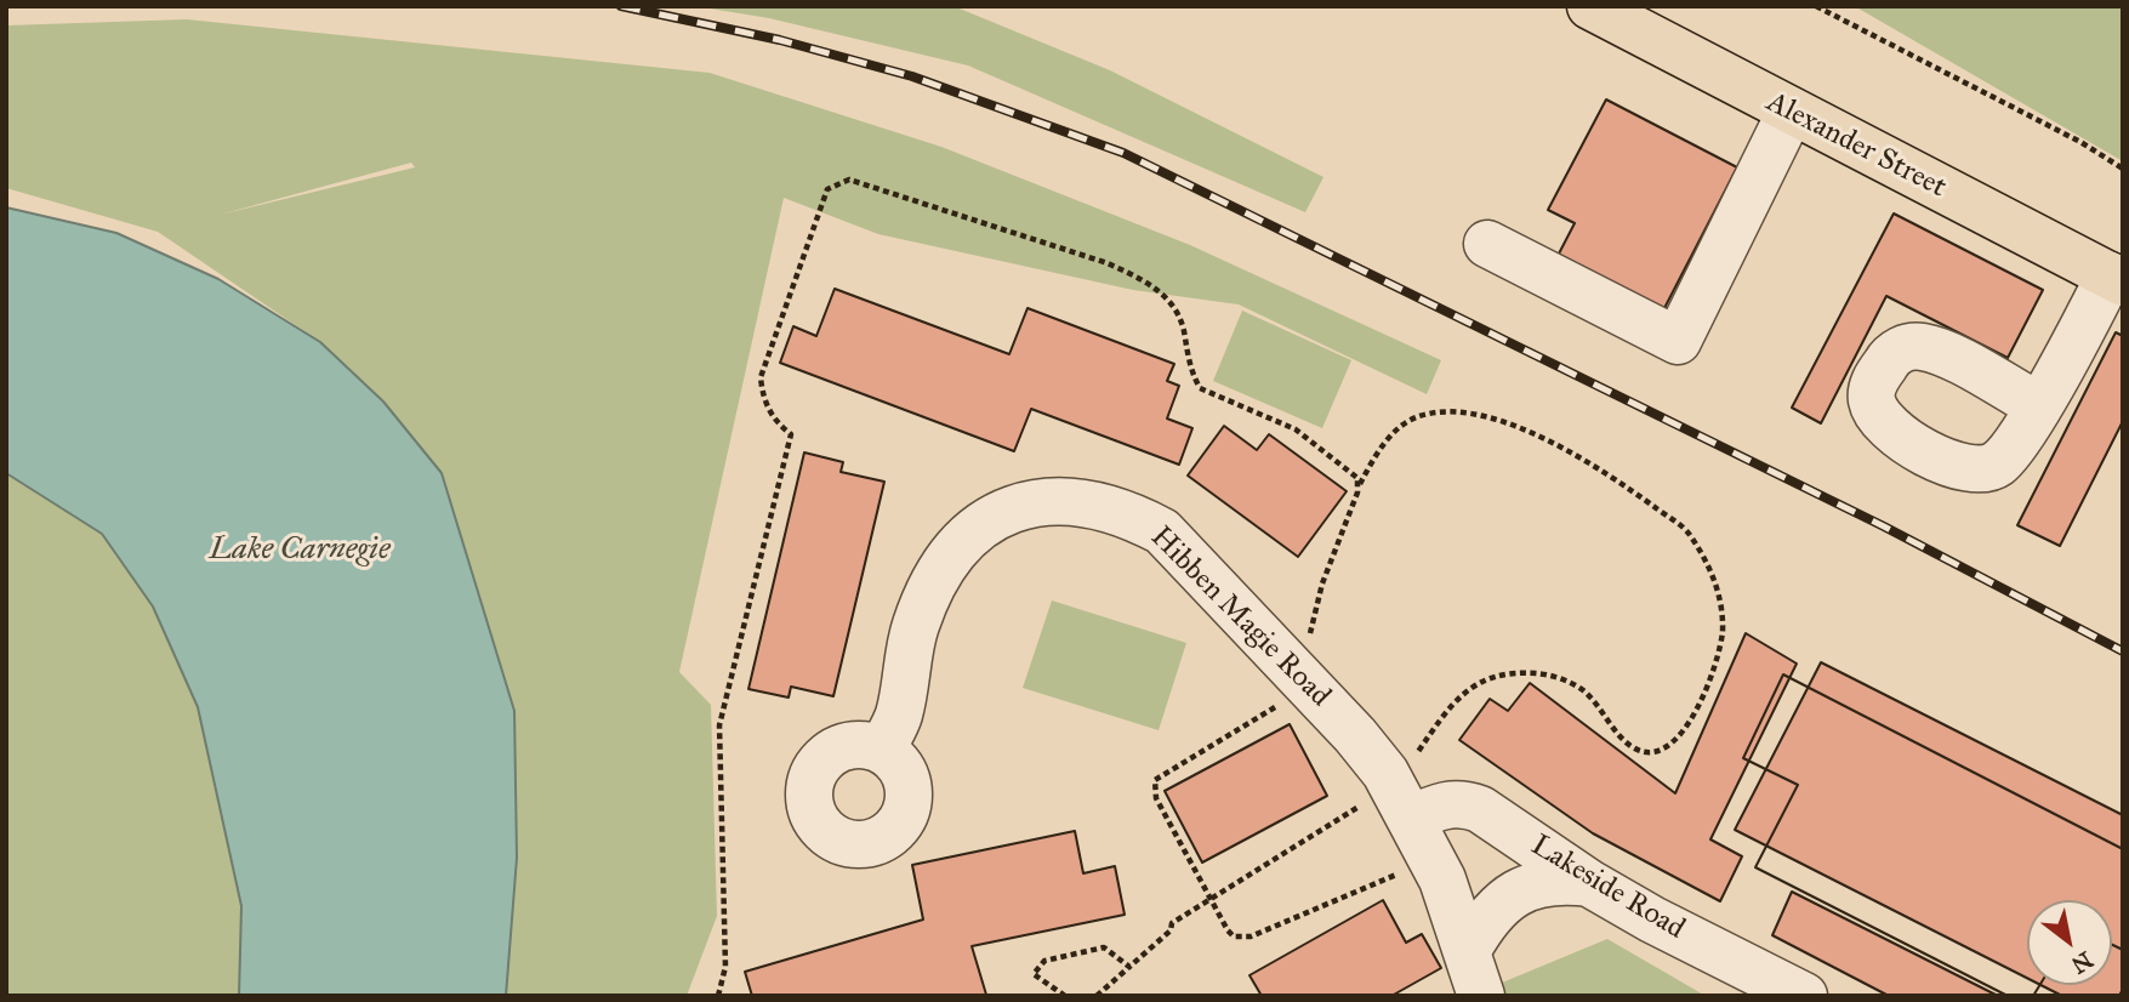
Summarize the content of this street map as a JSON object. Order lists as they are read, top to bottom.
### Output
{
  "streets": {
    "main road": ["Alexander Street"],
    "lane": ["Hibben Magie Road", "Lakeside Road"]
  },
  "crossings": [
    ["Hibben Magie Road", "Lakeside Road"]
  ],
  "water": ["Lake Carnegie"],
  "north": "bottom right"
}
